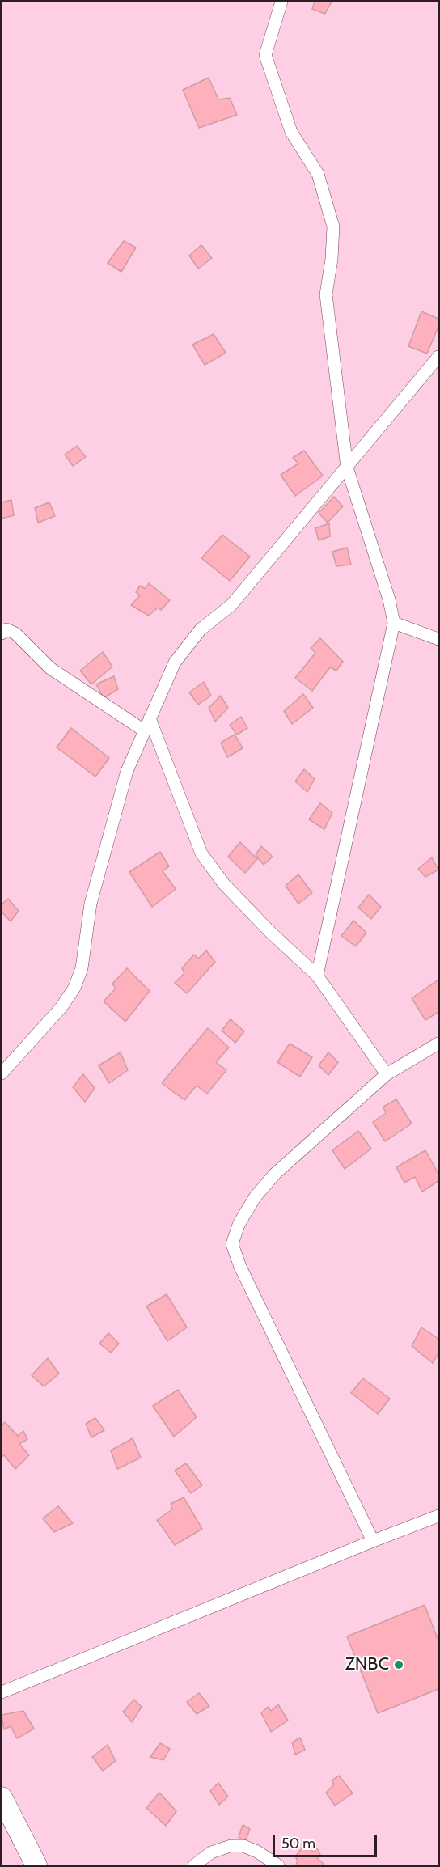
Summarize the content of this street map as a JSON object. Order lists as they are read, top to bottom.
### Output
{
  "places": ["ZNBC"],
  "scale_bar": "50 m"
}
